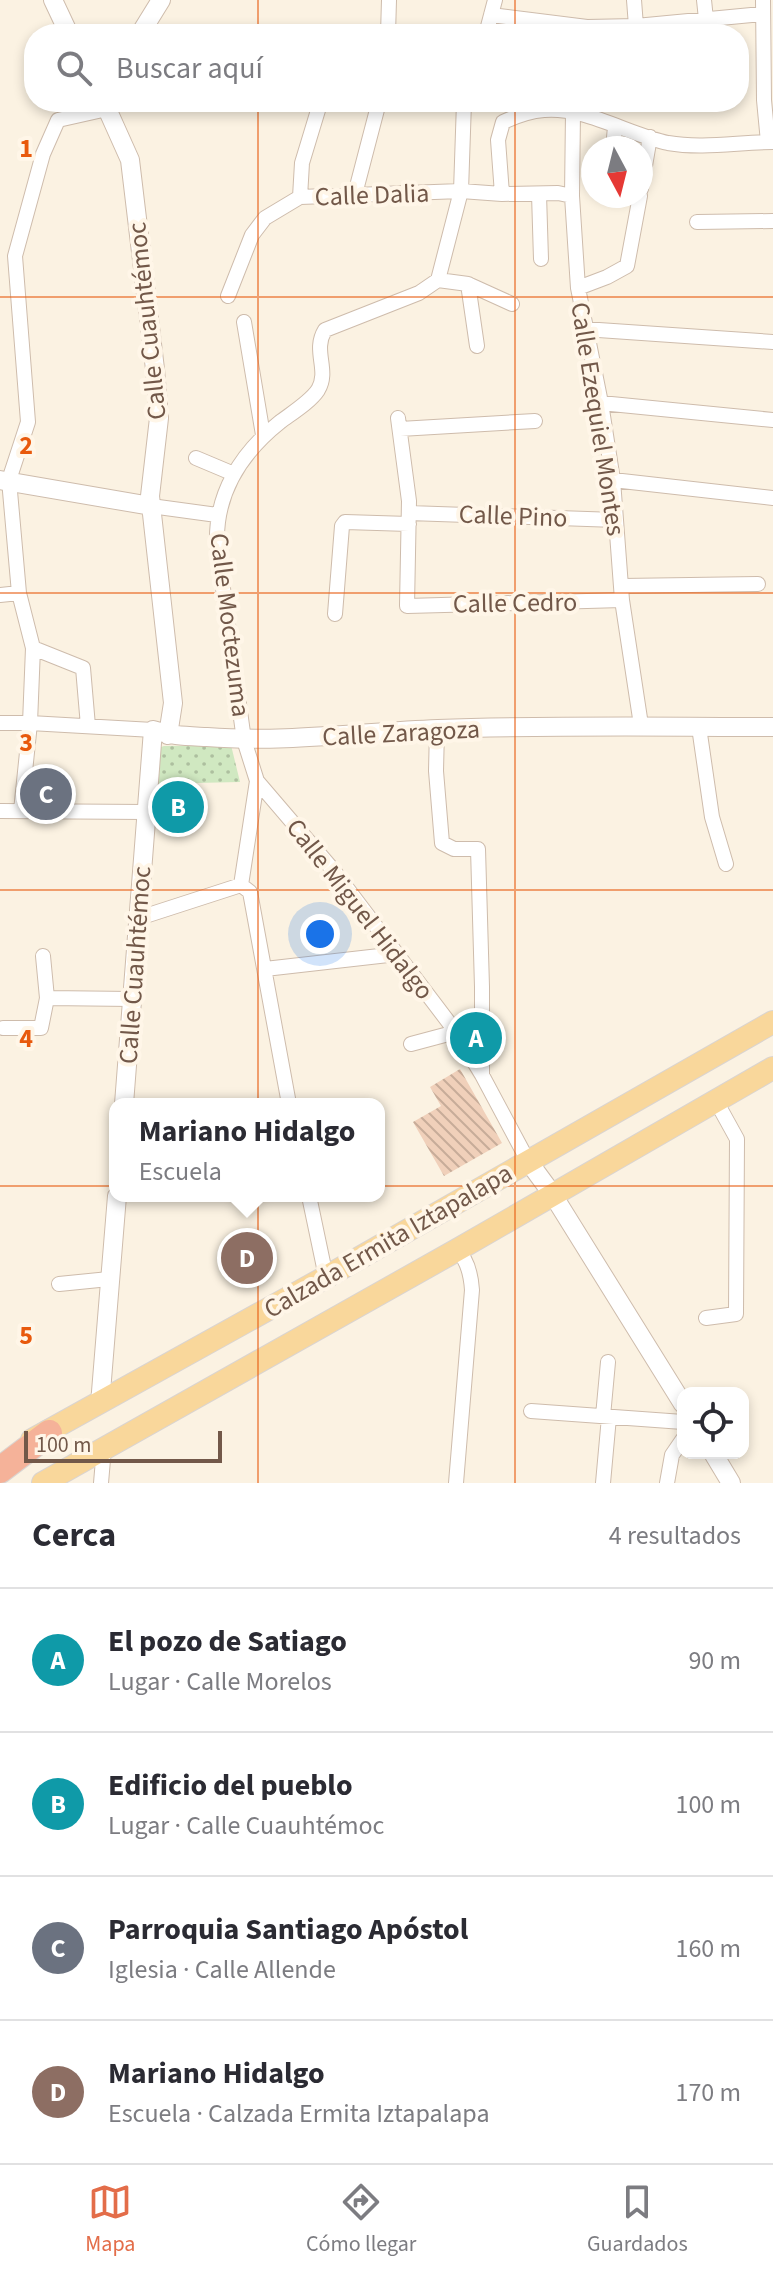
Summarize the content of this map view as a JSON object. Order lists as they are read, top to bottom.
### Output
{
  "streets": {
    "main road": ["Calzada Ermita Iztapalapa"],
    "street": [
      "Calle Dalia",
      "Calle Cuauhtémoc",
      "Calle Ezequiel Montes",
      "Calle Pino",
      "Calle Cedro",
      "Calle Moctezuma",
      "Calle Zaragoza",
      "Calle Miguel Hidalgo"
    ]
  },
  "crossings": [
    ["Calle Dalia", "Calle Ezequiel Montes"],
    ["Calle Cuauhtémoc", "Calle Zaragoza"],
    ["Calle Ezequiel Montes", "Calle Pino"],
    ["Calle Ezequiel Montes", "Calle Cedro"],
    ["Calle Ezequiel Montes", "Calle Zaragoza"],
    ["Calle Pino", "Calle Cedro"],
    ["Calle Moctezuma", "Calle Zaragoza"],
    ["Calle Moctezuma", "Calle Miguel Hidalgo"],
    ["Calle Zaragoza", "Calle Miguel Hidalgo"],
    ["Calle Miguel Hidalgo", "Calzada Ermita Iztapalapa"]
  ],
  "scale_bar": "100 m",
  "north": "bottom",
  "page": {
    "search": "Buscar aquí",
    "pins": [
      "C",
      "B",
      "A",
      "D"
    ],
    "popup": ["Mariano Hidalgo", "Escuela"],
    "scale": "100 m",
    "heading": ["Cerca", "4 resultados"],
    "list": [
      {
        "mark": "A",
        "name": "El pozo de Satiago",
        "note": "Lugar · Calle Morelos",
        "value": "90 m"
      },
      {
        "mark": "B",
        "name": "Edificio del pueblo",
        "note": "Lugar · Calle Cuauhtémoc",
        "value": "100 m"
      },
      {
        "mark": "C",
        "name": "Parroquia Santiago Apóstol",
        "note": "Iglesia · Calle Allende",
        "value": "160 m"
      },
      {
        "mark": "D",
        "name": "Mariano Hidalgo",
        "note": "Escuela · Calzada Ermita Iztapalapa",
        "value": "170 m"
      }
    ],
    "nav": ["Mapa", "Cómo llegar", "Guardados"]
  },
  "grid": {
    "rows": [
      "1",
      "2",
      "3",
      "4",
      "5"
    ]
  }
}
